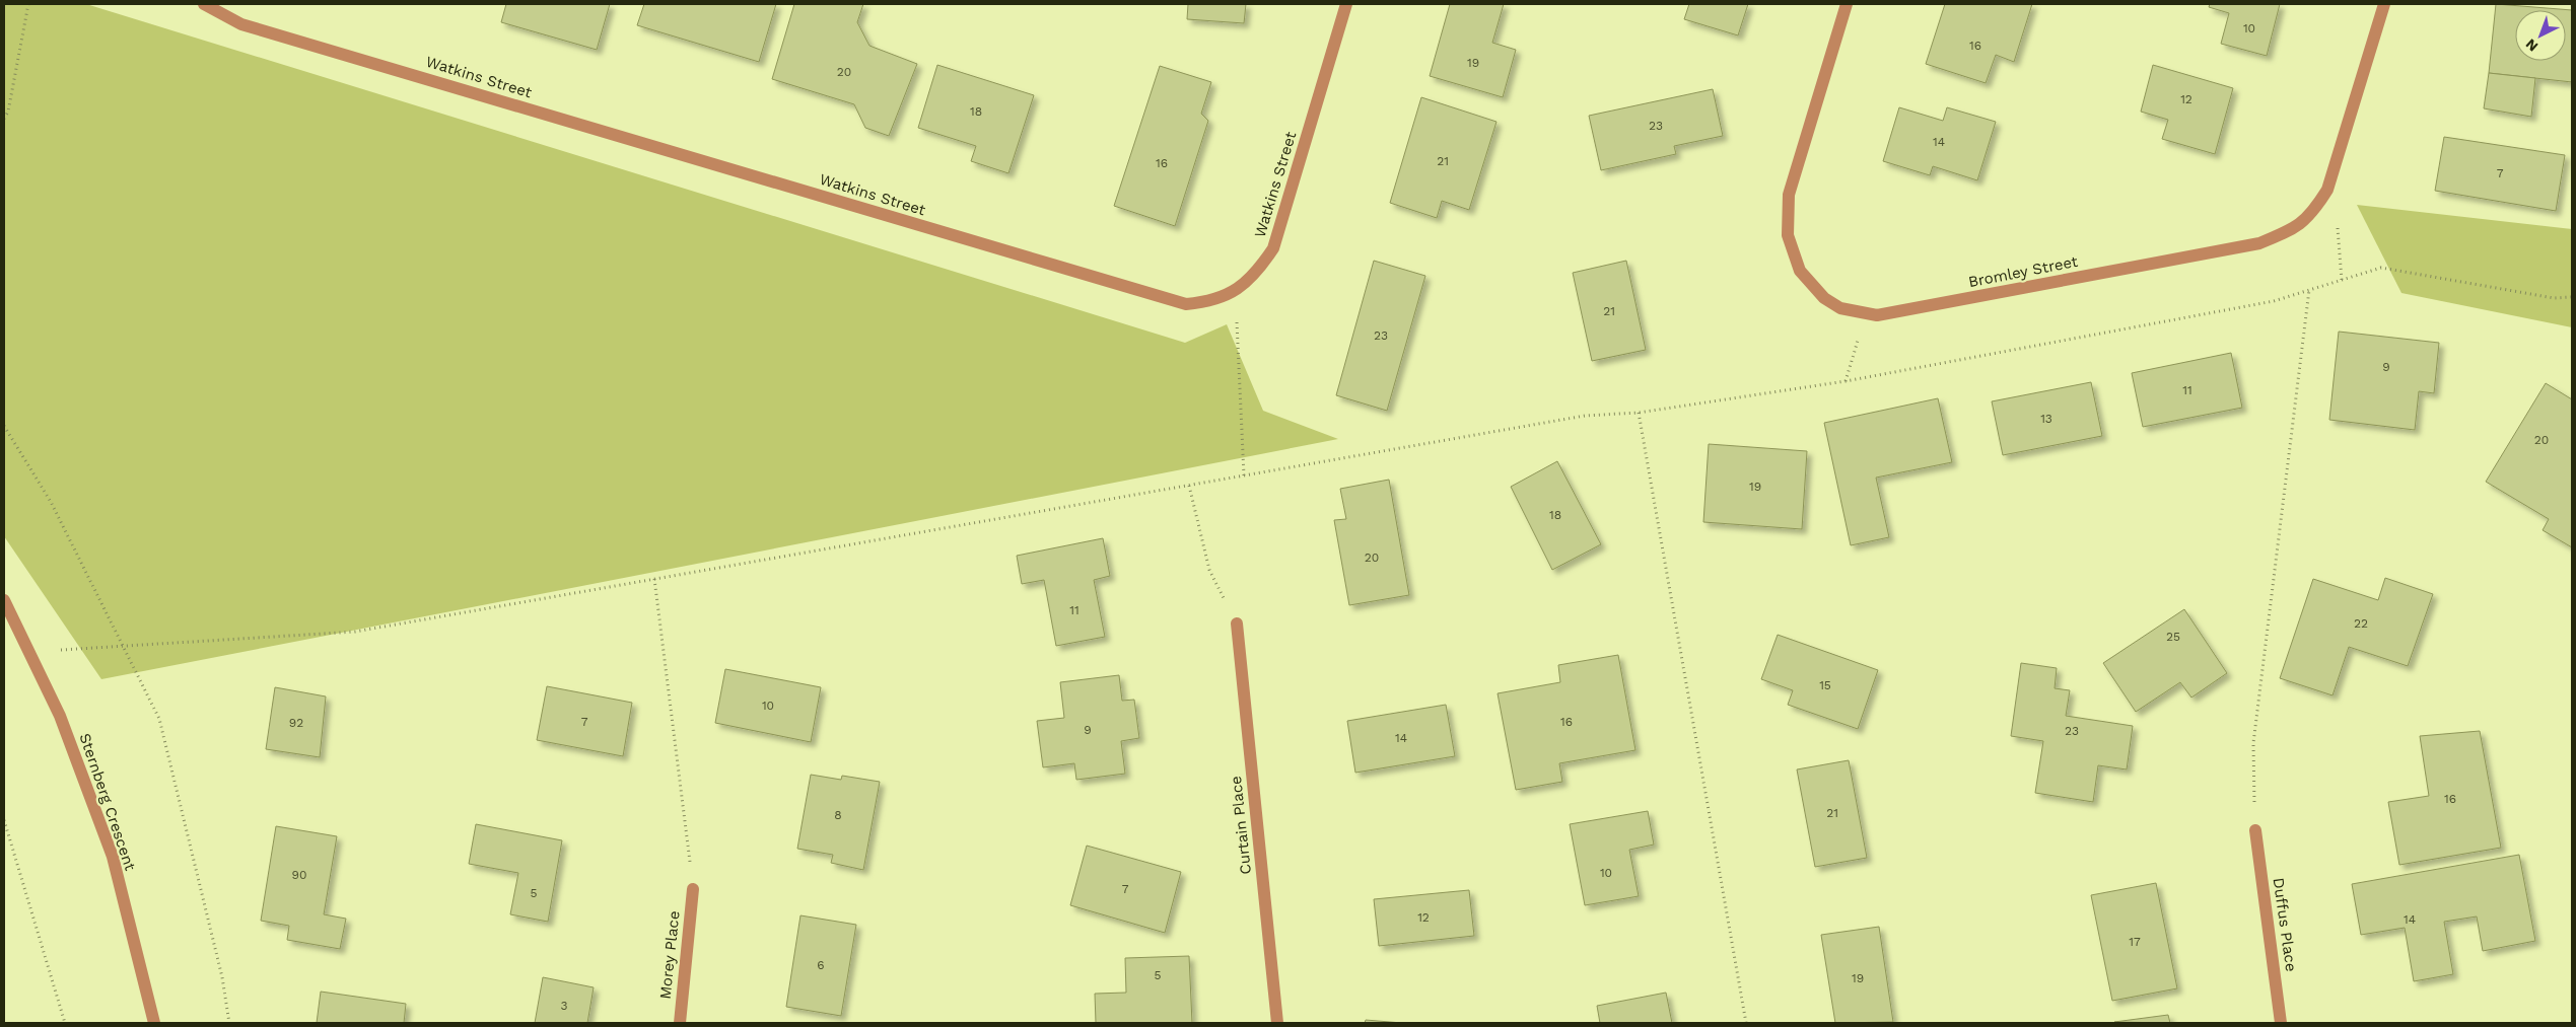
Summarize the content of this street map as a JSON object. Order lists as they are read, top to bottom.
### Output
{
  "streets": {
    "street": [
      "Watkins Street",
      "Bromley Street",
      "Sternberg Crescent",
      "Curtain Place",
      "Duffus Place",
      "Morey Place"
    ]
  },
  "house_numbers": [
    "10",
    "16",
    "19",
    "20",
    "12",
    "18",
    "23",
    "14",
    "21",
    "16",
    "7",
    "21",
    "23",
    "9",
    "11",
    "13",
    "20",
    "19",
    "18",
    "20",
    "11",
    "22",
    "25",
    "15",
    "10",
    "7",
    "16",
    "92",
    "9",
    "23",
    "14",
    "16",
    "21",
    "8",
    "10",
    "90",
    "7",
    "5",
    "12",
    "14",
    "17",
    "6",
    "5",
    "19",
    "3"
  ],
  "north": "bottom left"
}
